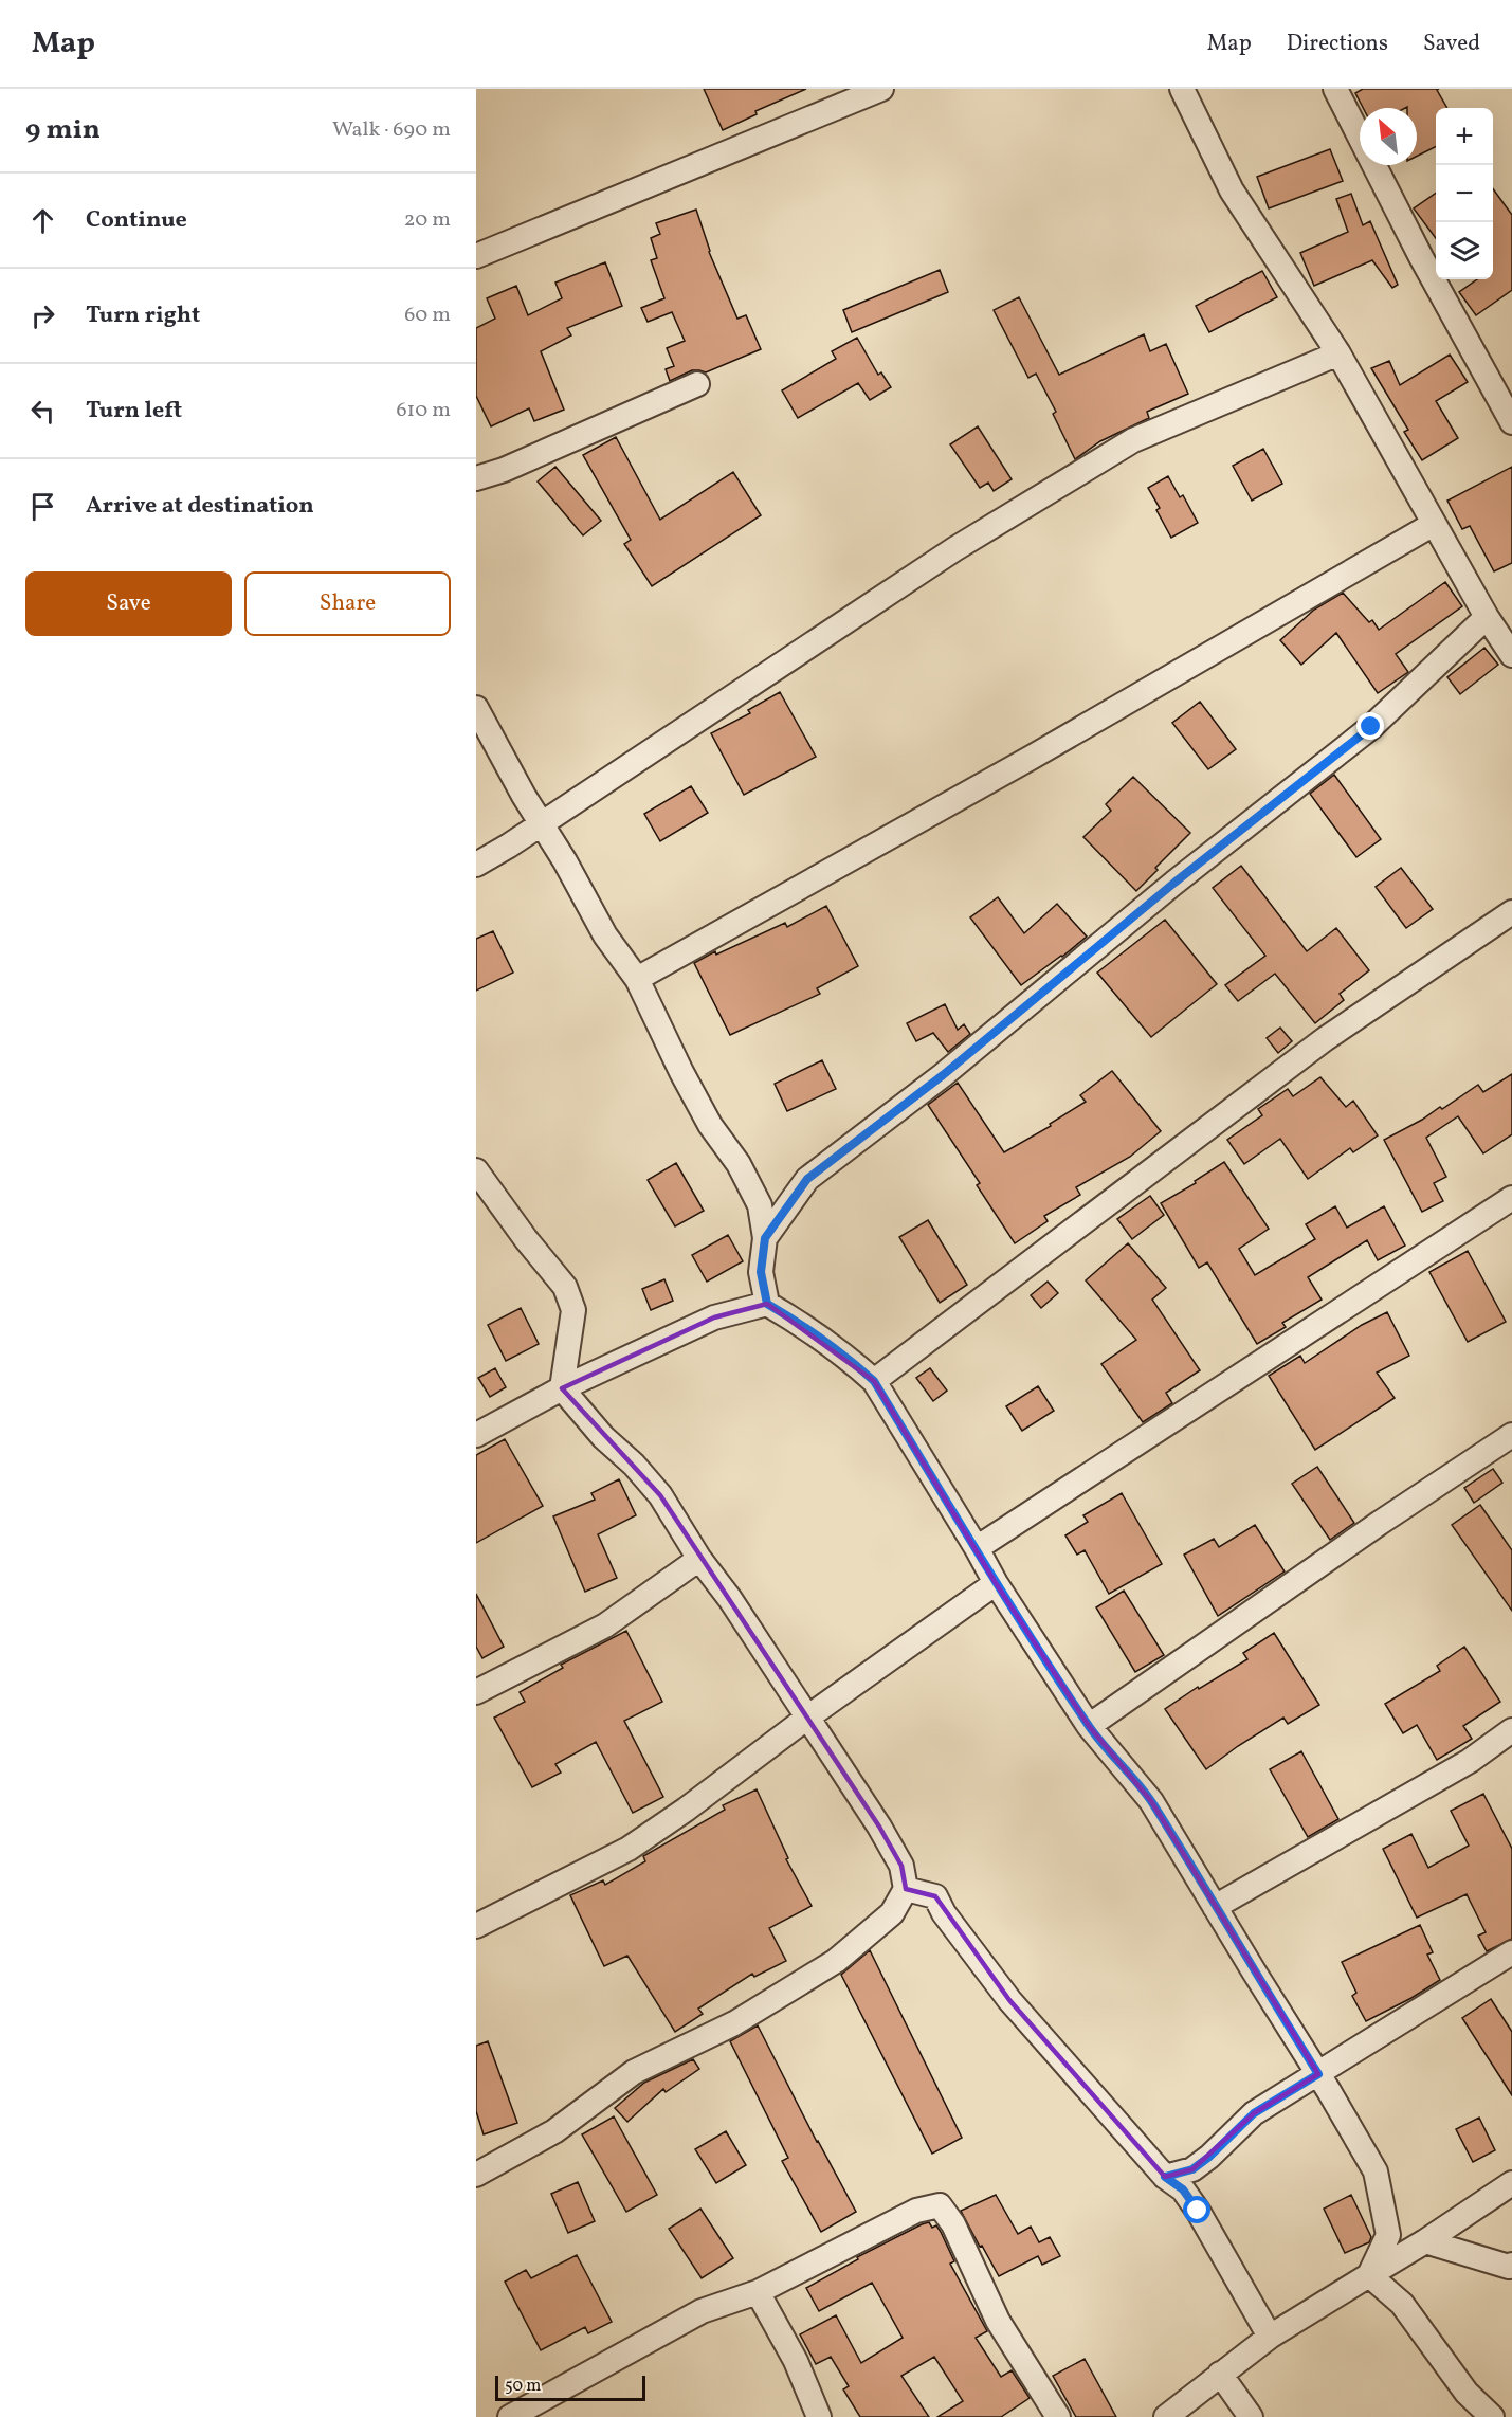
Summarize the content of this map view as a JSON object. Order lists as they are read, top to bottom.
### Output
{
  "scale_bar": "50 m",
  "north": "top left",
  "page": {
    "header": "Map",
    "nav": ["Map", "Directions", "Saved"],
    "heading": ["9 min", "Walk · 690 m"],
    "map_buttons": ["+", "−"],
    "list": [
      ["Continue", "20 m"],
      ["Turn right", "60 m"],
      ["Turn left", "610 m"],
      "Arrive at destination"
    ],
    "buttons": ["Save", "Share"],
    "scale": "50 m"
  }
}
